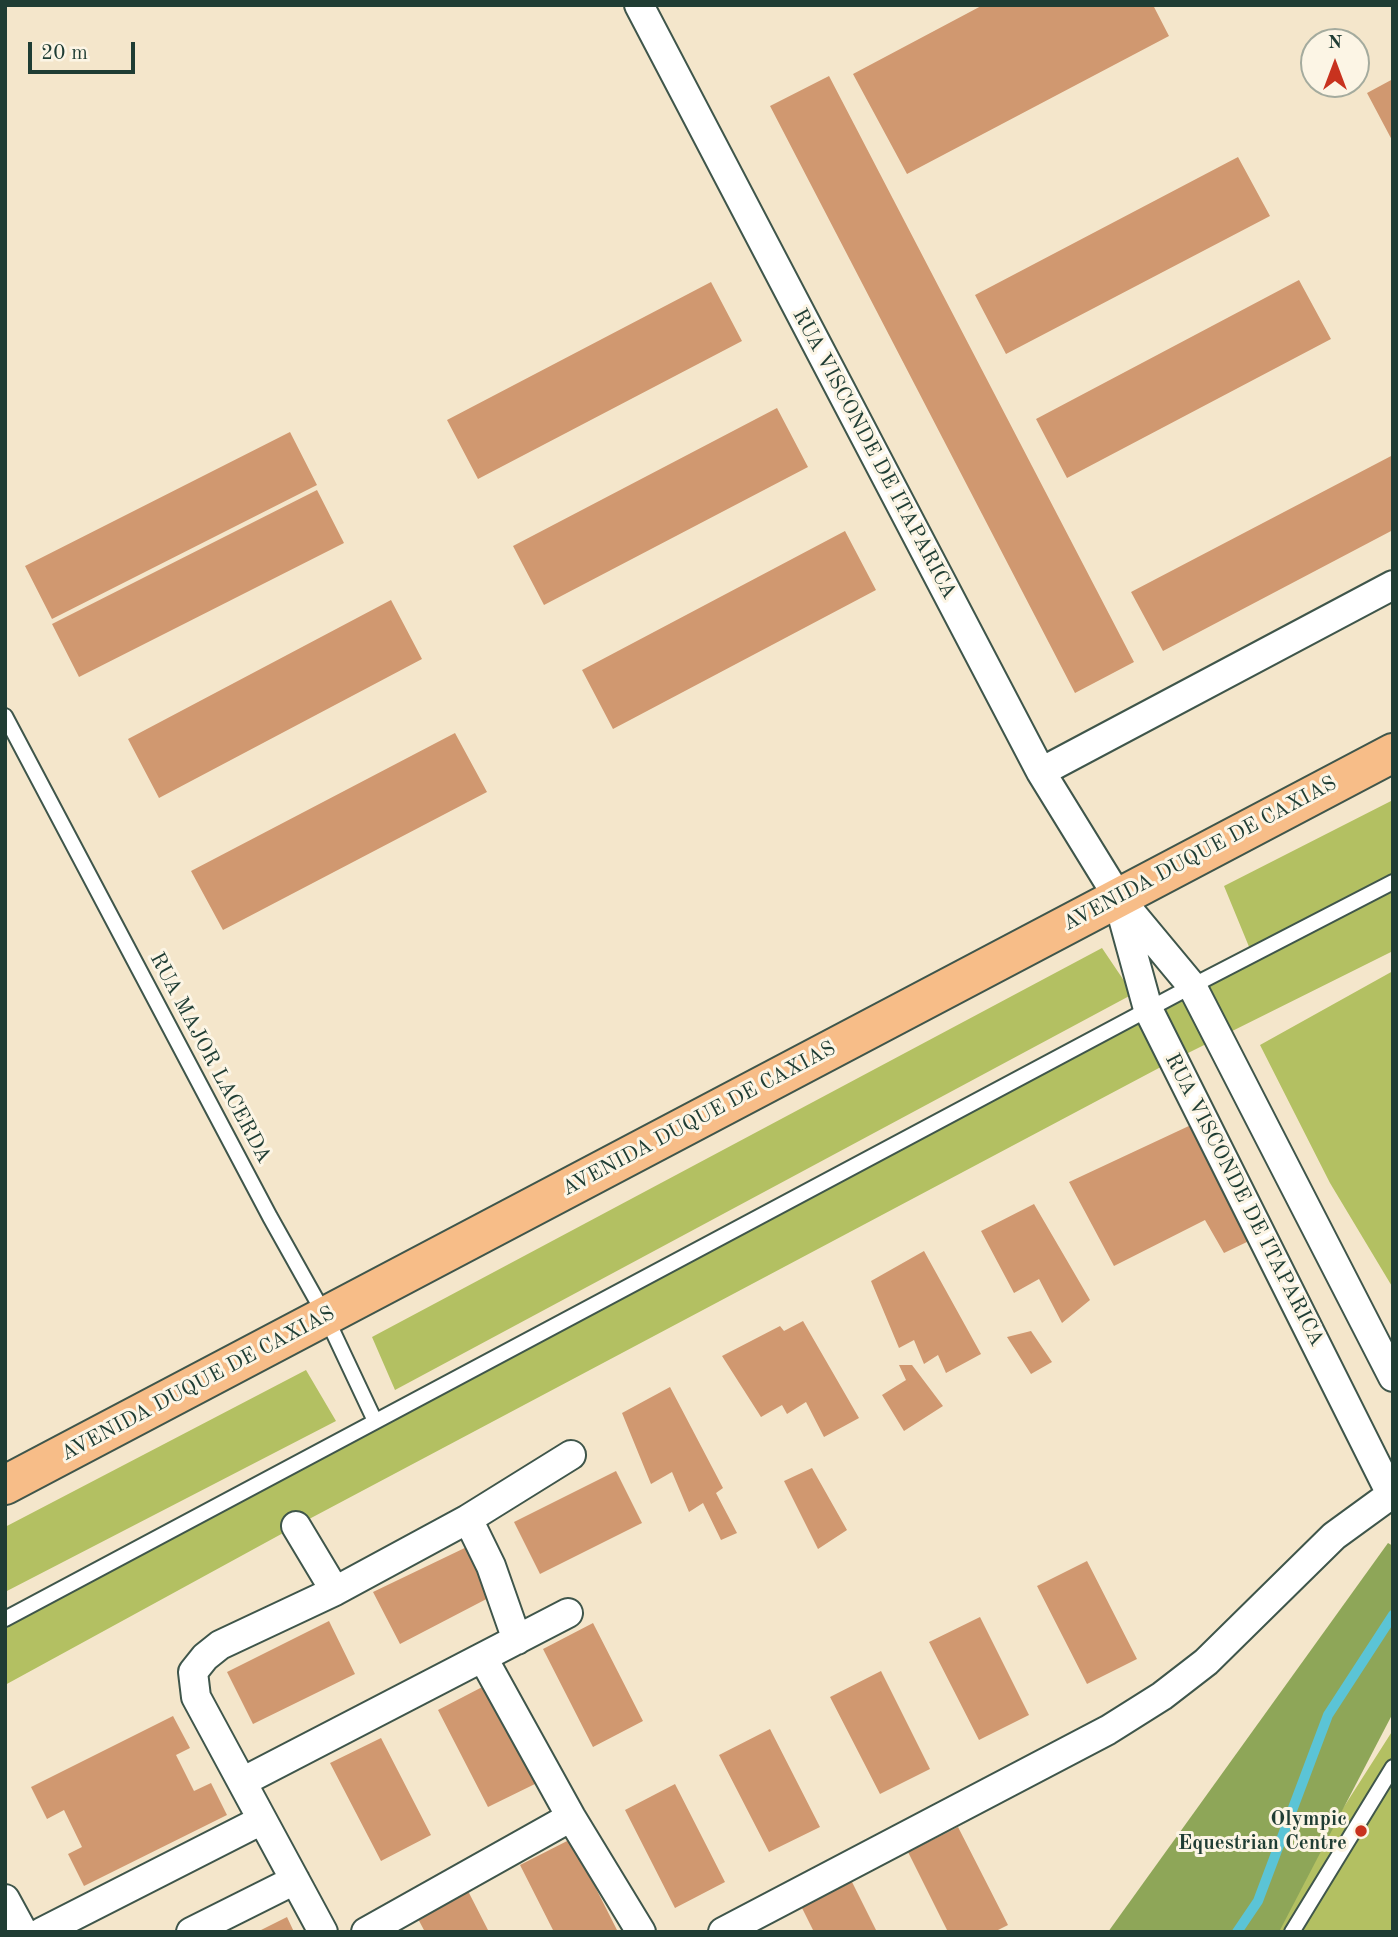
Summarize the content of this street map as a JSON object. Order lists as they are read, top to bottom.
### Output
{
  "streets": {
    "main road": ["AVENIDA DUQUE DE CAXIAS"],
    "street": ["RUA VISCONDE DE ITAPARICA"],
    "lane": ["RUA MAJOR LACERDA"]
  },
  "crossings": [
    ["RUA VISCONDE DE ITAPARICA", "AVENIDA DUQUE DE CAXIAS"],
    ["AVENIDA DUQUE DE CAXIAS", "RUA MAJOR LACERDA"]
  ],
  "places": ["Olympic Equestrian Centre"],
  "scale_bar": "20 m",
  "north": "top"
}
